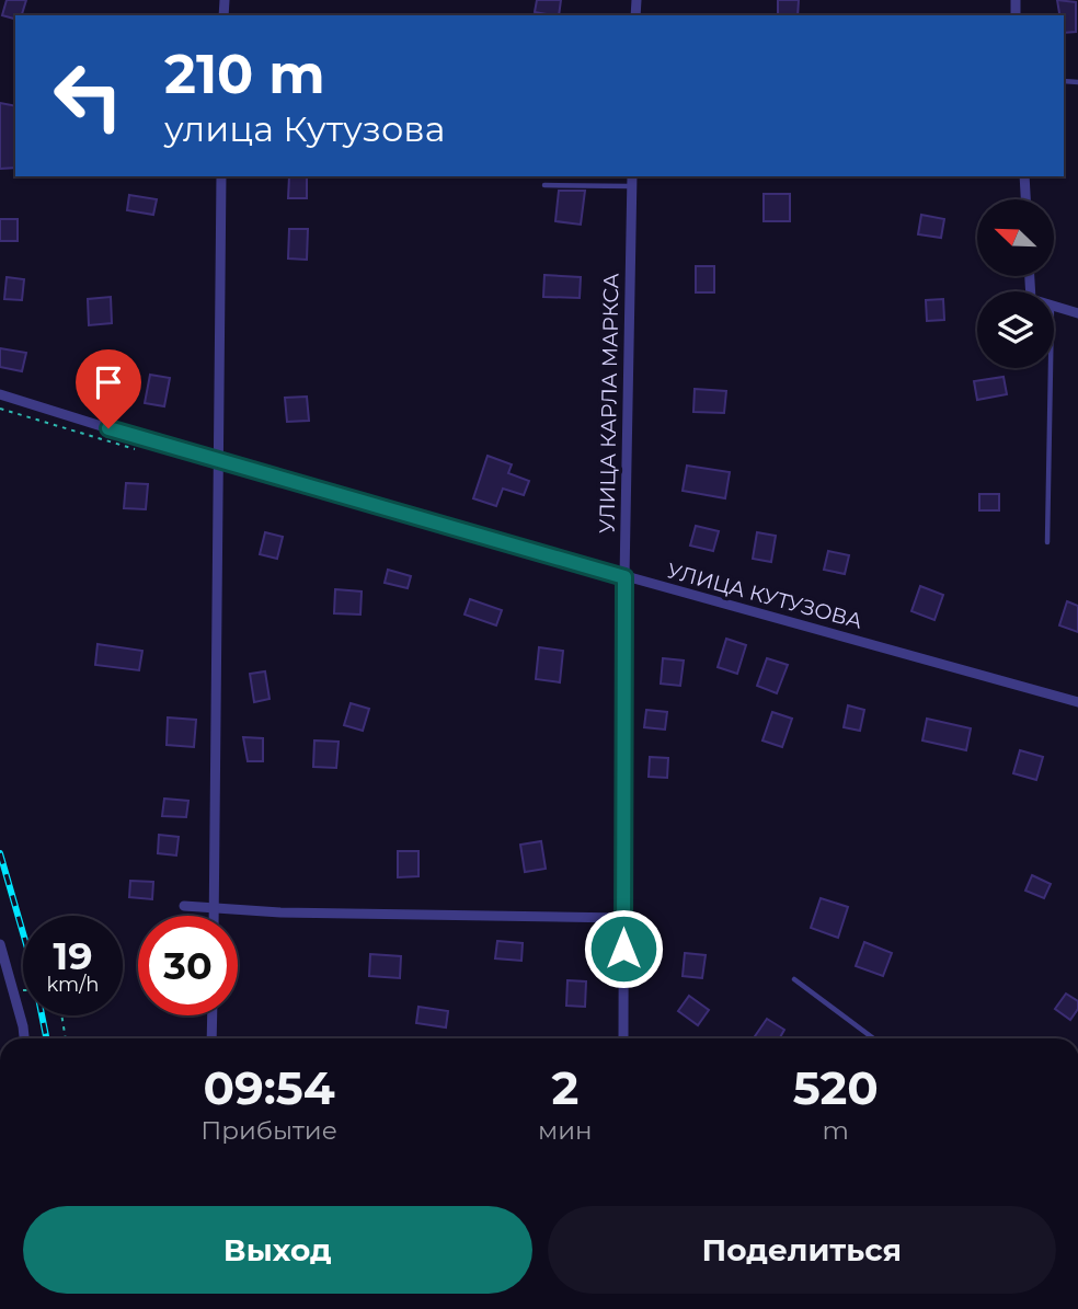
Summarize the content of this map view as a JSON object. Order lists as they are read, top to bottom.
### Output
{
  "streets": {
    "street": ["УЛИЦА КАРЛА МАРКСА", "УЛИЦА КУТУЗОВА"]
  },
  "crossings": [
    ["УЛИЦА КАРЛА МАРКСА", "УЛИЦА КУТУЗОВА"]
  ],
  "north": "top left",
  "page": {
    "turn": ["210 m", "улица Кутузова"],
    "speed": "19 km/h",
    "limit": "30",
    "eta": [
      "09:54",
      "Прибытие",
      "2",
      "мин",
      "520",
      "m"
    ],
    "buttons": ["Выход", "Поделиться"]
  }
}
